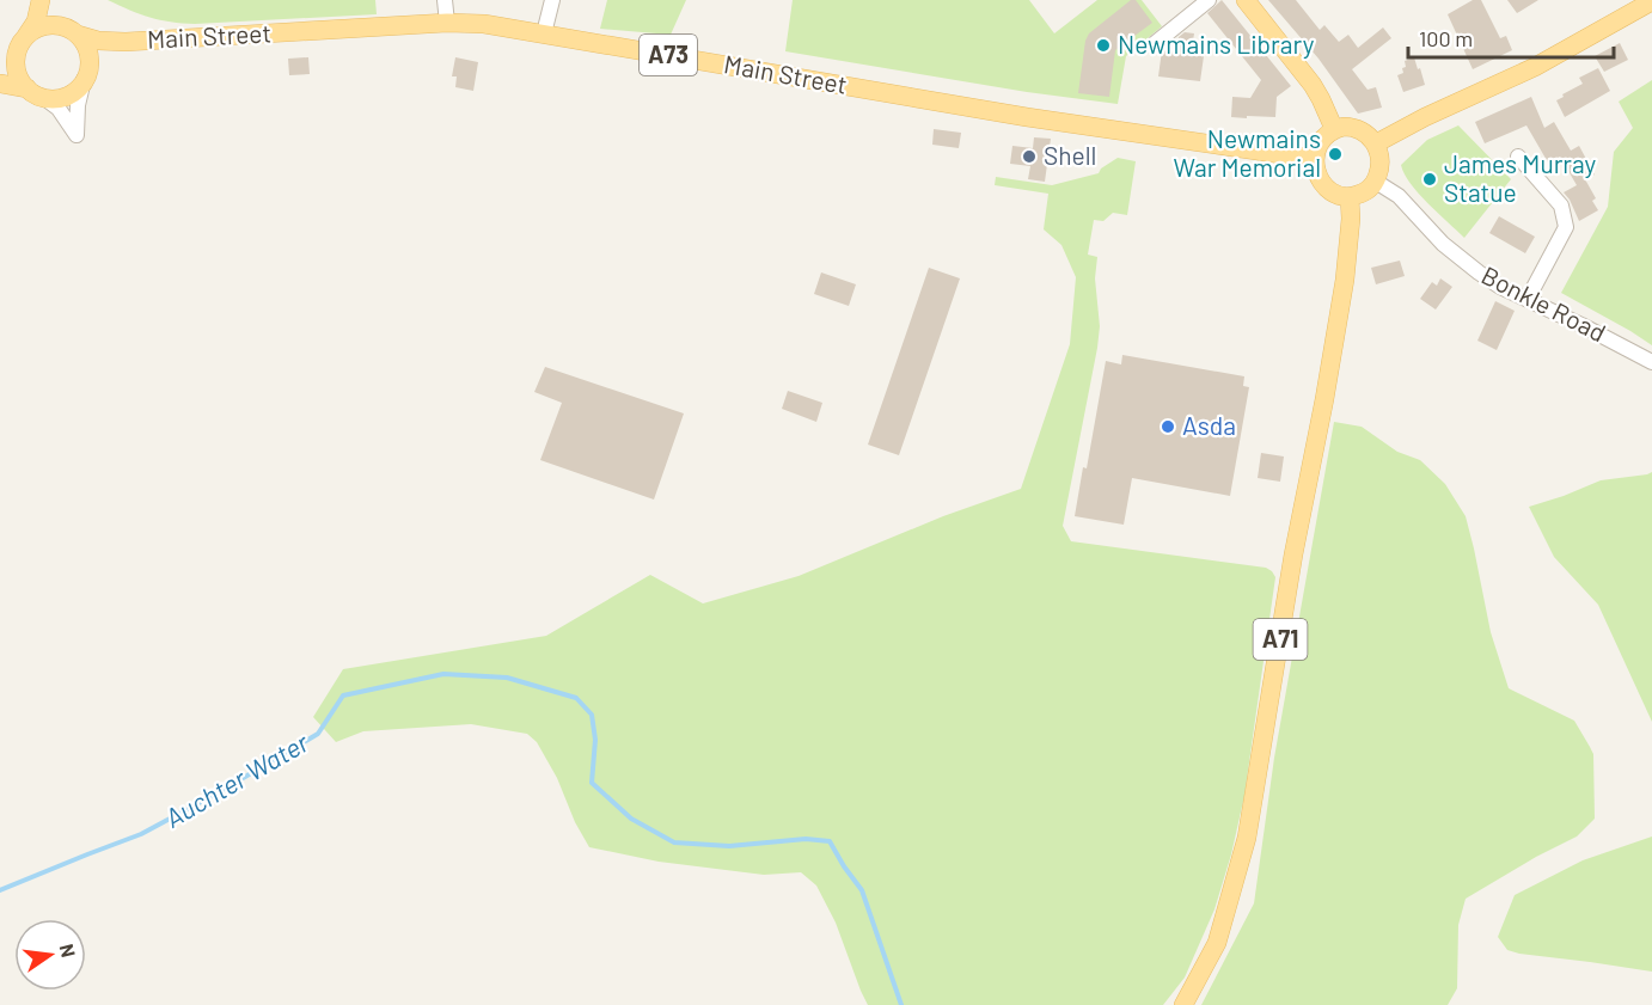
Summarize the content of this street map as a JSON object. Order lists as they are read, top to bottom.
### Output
{
  "streets": {
    "main road": ["Main Street", "A73", "A71"],
    "street": ["Bonkle Road"]
  },
  "crossings": [
    ["Main Street", "A73"],
    ["Main Street", "Bonkle Road"],
    ["Main Street", "A71"],
    ["Bonkle Road", "A71"]
  ],
  "water": ["Auchter Water"],
  "places": [
    "Newmains Library",
    "Newmains War Memorial",
    "Shell",
    "James Murray Statue",
    "Asda"
  ],
  "scale_bar": "100 m",
  "north": "right"
}
